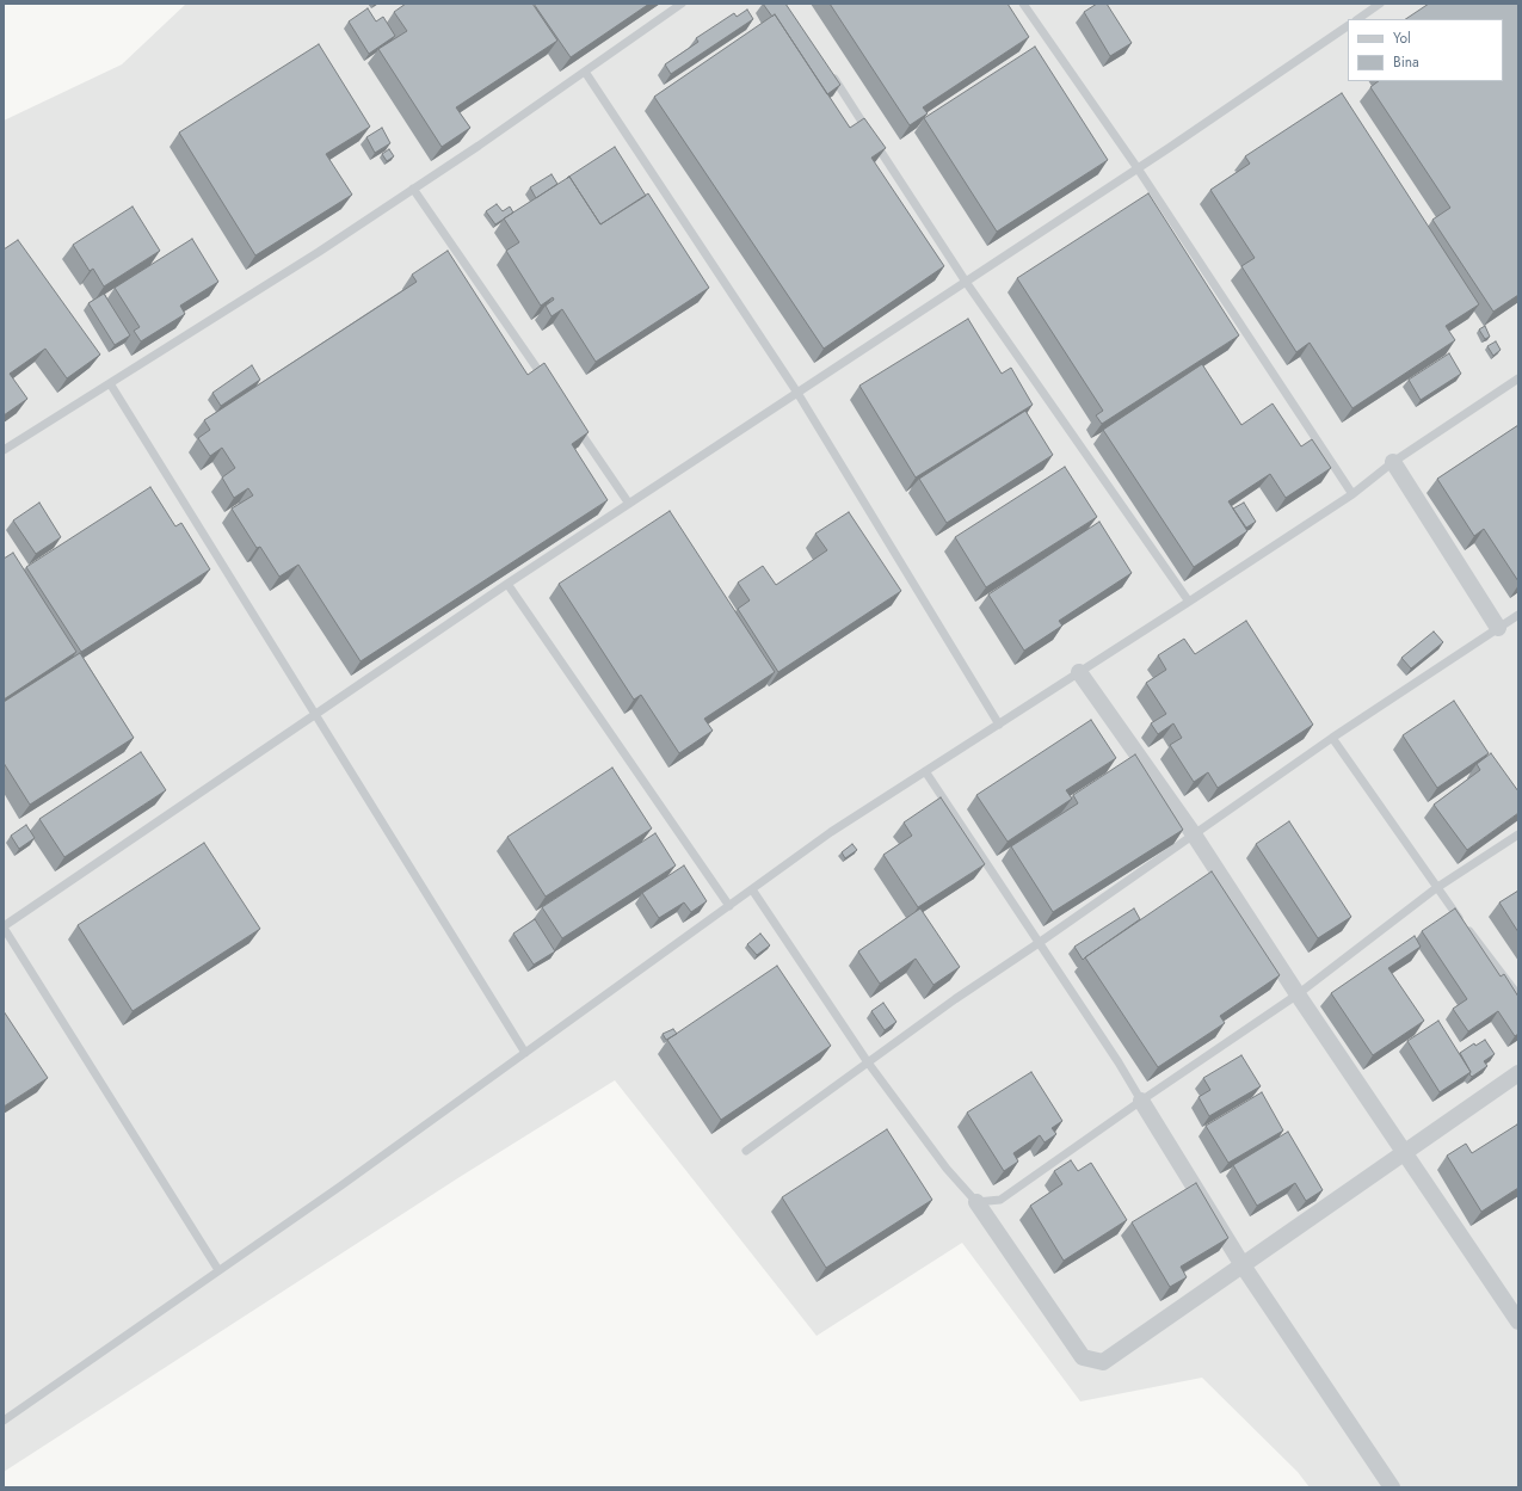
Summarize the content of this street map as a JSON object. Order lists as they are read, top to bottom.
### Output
{
  "legend": ["Yol", "Bina"]
}
